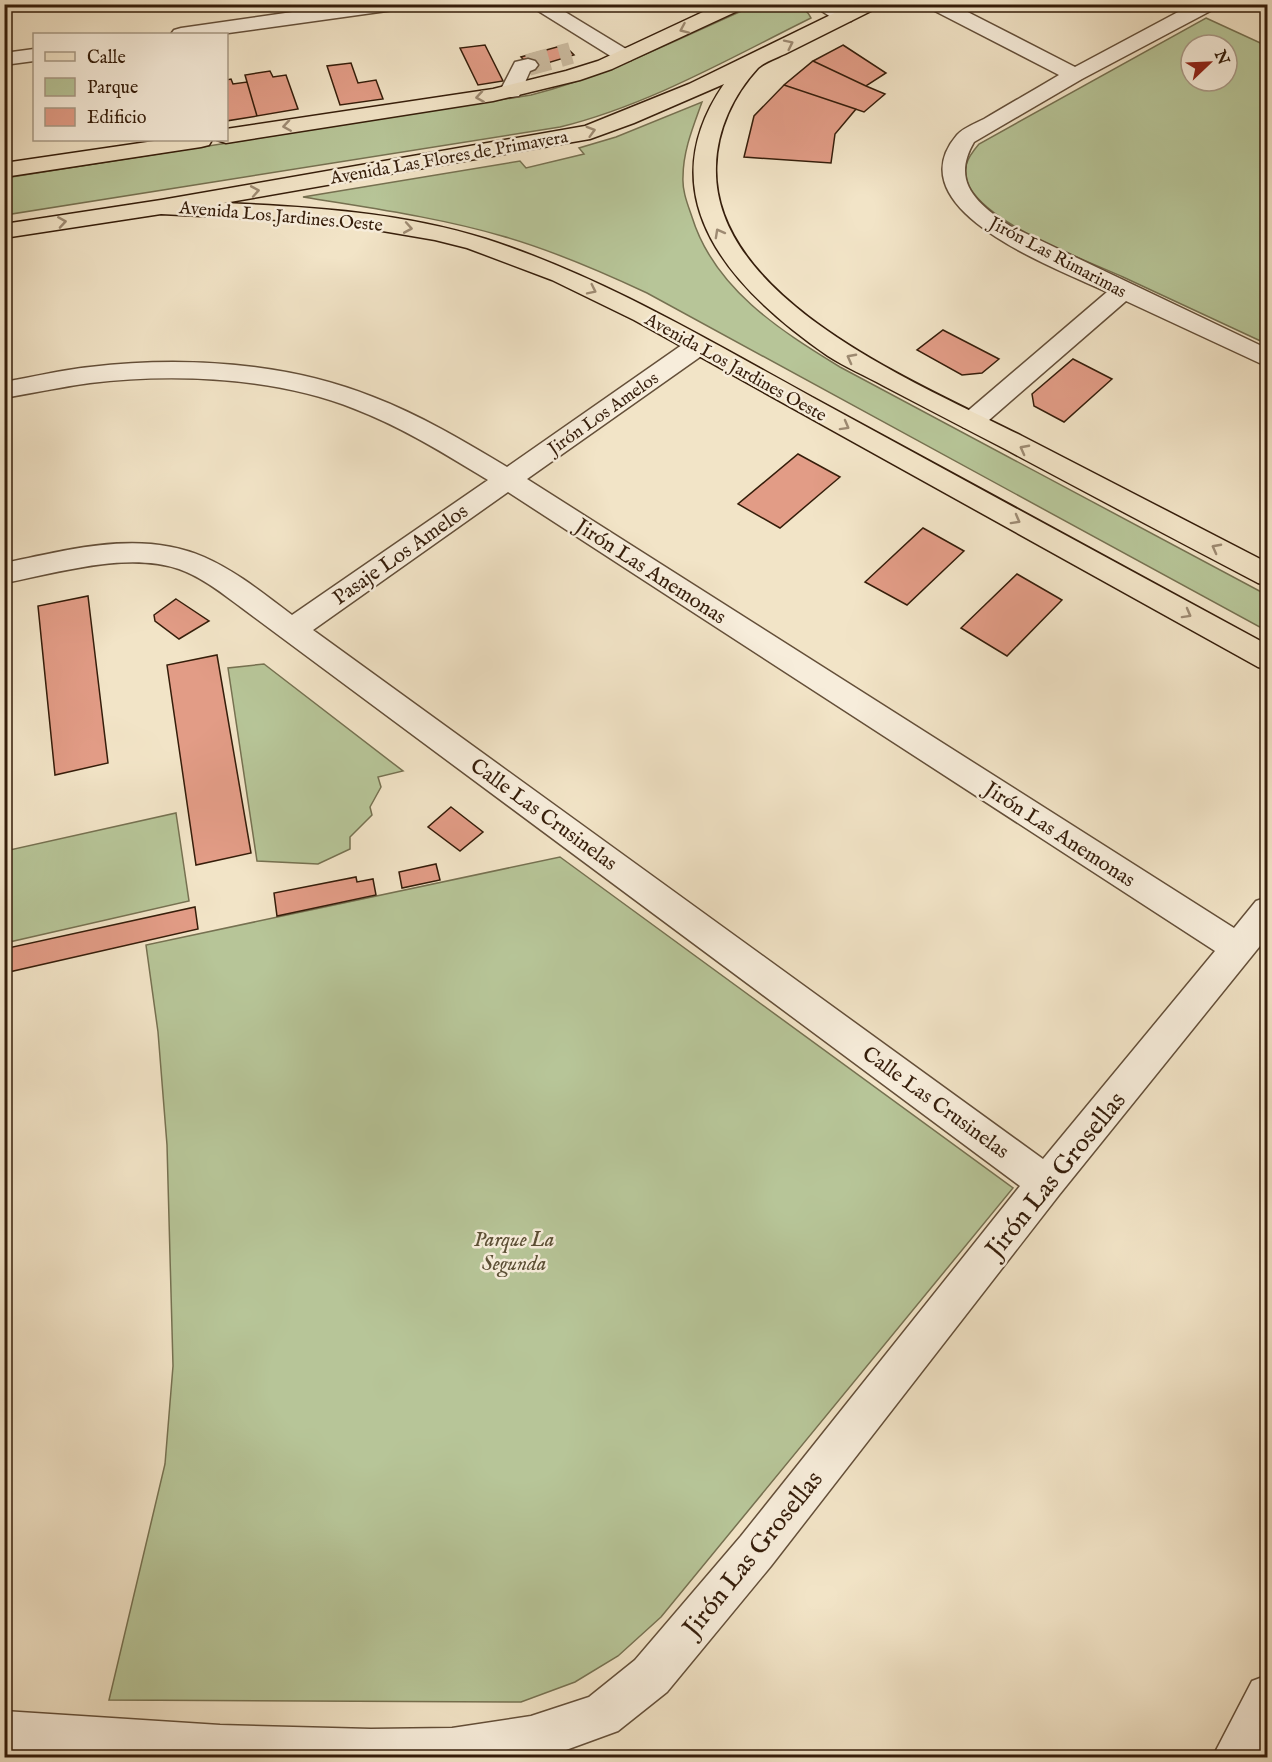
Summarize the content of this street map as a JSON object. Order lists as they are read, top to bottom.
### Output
{
  "streets": {
    "main road": ["Avenida Las Flores de Primavera", "Avenida Los Jardines Oeste"],
    "street": [
      "Jirón Las Rimarimas",
      "Jirón Los Amelos",
      "Pasaje Los Amelos",
      "Jirón Las Anemonas",
      "Calle Las Crusinelas",
      "Jirón Las Grosellas"
    ]
  },
  "crossings": [
    ["Avenida Las Flores de Primavera", "Avenida Los Jardines Oeste"],
    ["Avenida Los Jardines Oeste", "Jirón Los Amelos"],
    ["Jirón Los Amelos", "Pasaje Los Amelos"],
    ["Jirón Los Amelos", "Jirón Las Anemonas"],
    ["Pasaje Los Amelos", "Jirón Las Anemonas"],
    ["Pasaje Los Amelos", "Calle Las Crusinelas"],
    ["Jirón Las Anemonas", "Jirón Las Grosellas"],
    ["Calle Las Crusinelas", "Jirón Las Grosellas"]
  ],
  "one_way": ["Avenida Los Jardines Oeste"],
  "parks": ["Parque La Segunda"],
  "legend": ["Calle", "Parque", "Edificio"],
  "north": "top right"
}
